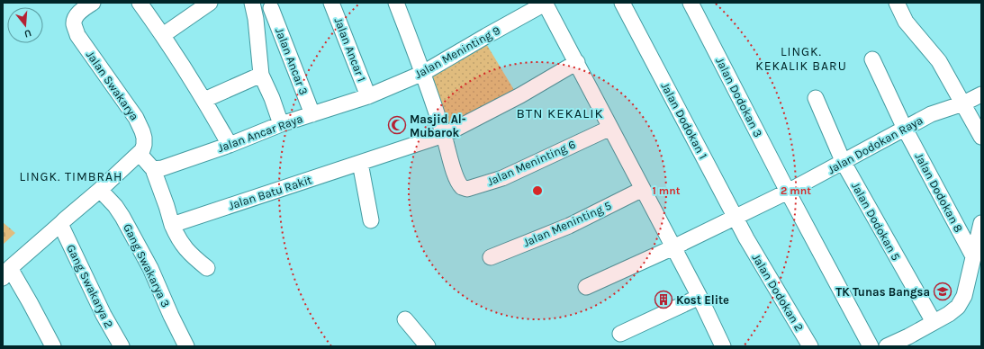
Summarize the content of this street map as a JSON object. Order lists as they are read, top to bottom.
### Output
{
  "streets": {
    "street": [
      "Jalan Ancar 1",
      "Jalan Meninting 9",
      "Jalan Ancar 3",
      "Jalan Swakarya",
      "Jalan Dodokan 3",
      "Jalan Dodokan 1",
      "Jalan Ancar Raya",
      "Jalan Dodokan Raya",
      "Jalan Meninting 6",
      "Jalan Batu Rakit",
      "Jalan Dodokan 8",
      "Jalan Dodokan 5",
      "Jalan Meninting 5",
      "Gang Swakarya 3",
      "Gang Swakarya 2",
      "Jalan Dodokan 2"
    ]
  },
  "crossings": [
    ["Jalan Ancar 1", "Jalan Meninting 9"],
    ["Jalan Ancar 1", "Jalan Ancar Raya"],
    ["Jalan Meninting 9", "Jalan Ancar Raya"],
    ["Jalan Ancar 3", "Jalan Ancar Raya"],
    ["Jalan Dodokan 3", "Jalan Dodokan Raya"],
    ["Jalan Dodokan 1", "Jalan Dodokan Raya"],
    ["Jalan Dodokan 1", "Jalan Dodokan 2"],
    ["Jalan Dodokan Raya", "Jalan Dodokan 8"],
    ["Jalan Dodokan Raya", "Jalan Dodokan 5"],
    ["Jalan Meninting 6", "Jalan Batu Rakit"]
  ],
  "districts": ["LINGK. KEKALIK BARU", "BTN KEKALIK", "LINGK. TIMBRAH"],
  "places": {
    "mosque": ["Masjid Al- Mubarok"],
    "school or university": ["TK Tunas Bangsa"],
    "building": ["Kost Elite"]
  },
  "north": "bottom",
  "rings": ["1 mnt", "2 mnt"]
}
